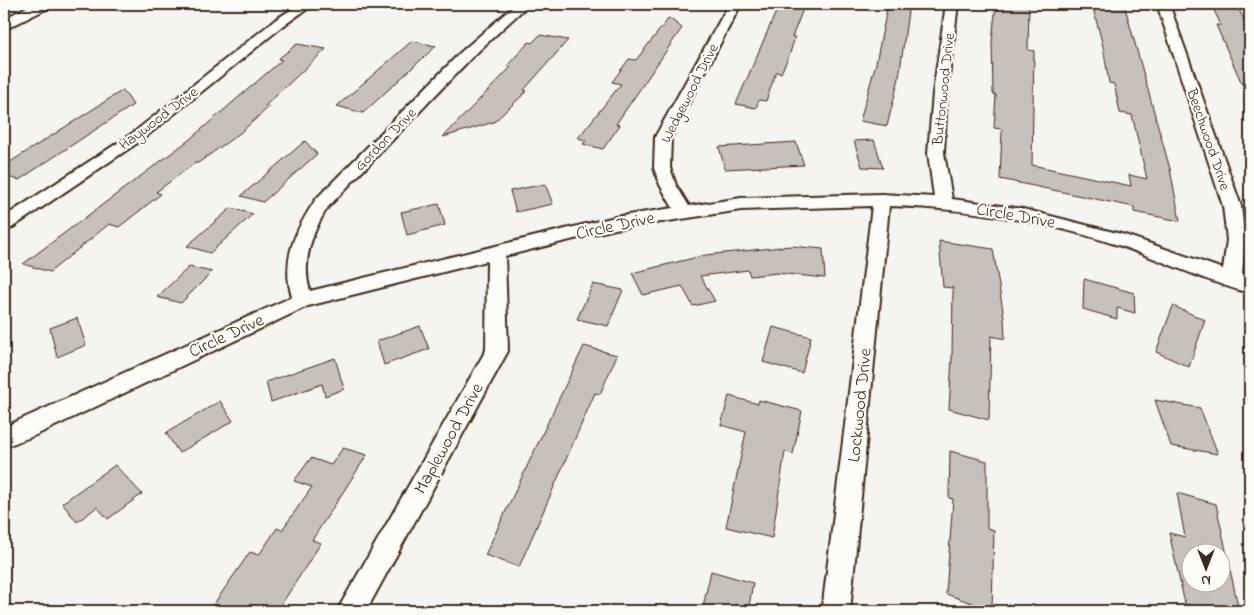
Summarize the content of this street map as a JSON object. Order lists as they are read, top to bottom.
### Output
{
  "streets": {
    "street": [
      "Buttonwood Drive",
      "Wedgewood Drive",
      "Haywood Drive",
      "Gordon Drive",
      "Beechwood Drive",
      "Circle Drive",
      "Lockwood Drive",
      "Maplewood Drive"
    ]
  },
  "crossings": [
    ["Buttonwood Drive", "Circle Drive"],
    ["Wedgewood Drive", "Circle Drive"],
    ["Gordon Drive", "Circle Drive"],
    ["Beechwood Drive", "Circle Drive"],
    ["Circle Drive", "Lockwood Drive"],
    ["Circle Drive", "Maplewood Drive"]
  ],
  "north": "bottom"
}
